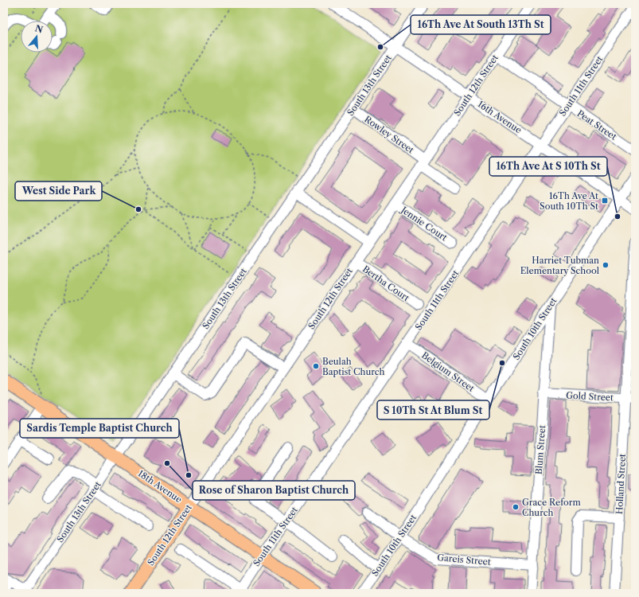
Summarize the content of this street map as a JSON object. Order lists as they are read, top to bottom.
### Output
{
  "streets": {
    "main road": ["South 12th Street", "18th Avenue"],
    "street": [
      "South 13th Street",
      "South 11th Street",
      "16th Avenue",
      "Peat Street",
      "Rowley Street",
      "Jennie Court",
      "Bertha Court",
      "South 10th Street",
      "Belgium Street",
      "Gold Street",
      "Blum Street",
      "Holland Street",
      "Gareis Street"
    ]
  },
  "crossings": [
    ["South 13th Street", "16th Avenue"],
    ["South 13th Street", "Rowley Street"],
    ["South 13th Street", "18th Avenue"],
    ["South 12th Street", "16th Avenue"],
    ["South 12th Street", "Peat Street"],
    ["South 12th Street", "Rowley Street"],
    ["South 12th Street", "Jennie Court"],
    ["South 12th Street", "Bertha Court"],
    ["South 12th Street", "18th Avenue"],
    ["South 11th Street", "16th Avenue"],
    ["South 11th Street", "Peat Street"],
    ["South 11th Street", "Belgium Street"],
    ["South 11th Street", "18th Avenue"],
    ["16th Avenue", "South 10th Street"],
    ["South 10th Street", "Belgium Street"],
    ["South 10th Street", "Blum Street"],
    ["South 10th Street", "Gareis Street"],
    ["Gold Street", "Blum Street"],
    ["Gold Street", "Holland Street"],
    ["Blum Street", "Gareis Street"]
  ],
  "places": {
    "other": [
      "16Th Ave At South 13Th St",
      "West Side Park",
      "16Th Ave At S 10Th St",
      "Harriet Tubman Elementary School",
      "S 10Th St At Blum St",
      "Beulah Baptist Church",
      "Rose of Sharon Baptist Church",
      "Sardis Temple Baptist Church",
      "Grace Reform Church"
    ],
    "transit": ["16Th Ave At South 10Th St"]
  },
  "north": "top"
}
